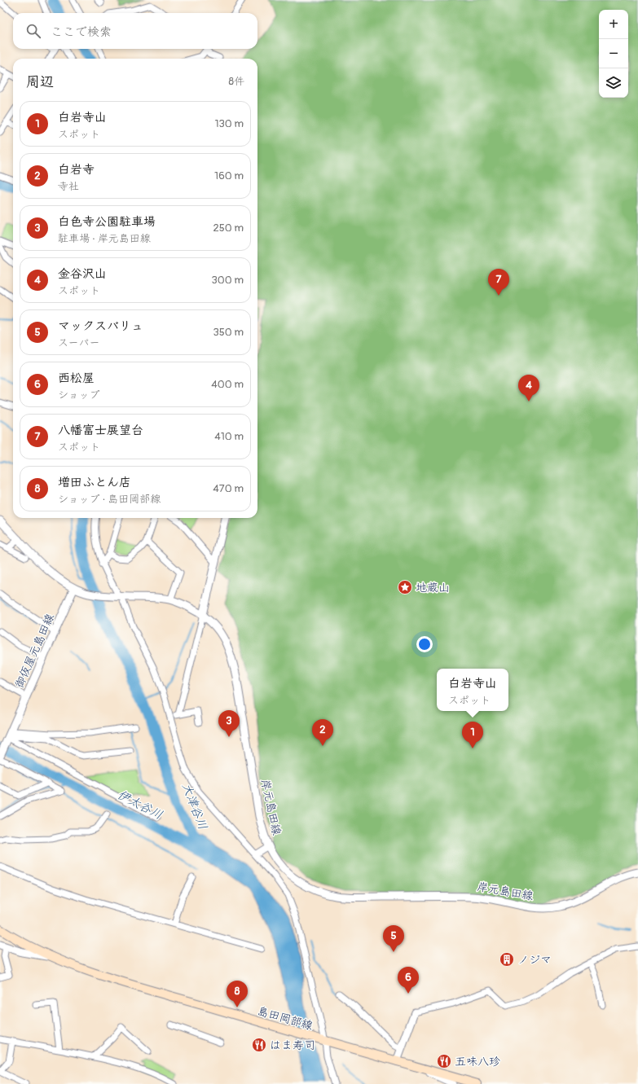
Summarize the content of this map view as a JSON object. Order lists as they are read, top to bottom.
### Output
{
  "streets": {
    "main road": ["島田岡部線"],
    "street": ["御仮屋元島田線", "岸元島田線"]
  },
  "crossings": [
    ["御仮屋元島田線", "岸元島田線"]
  ],
  "water": ["伊太谷川", "大津谷川"],
  "places": {
    "place": ["地蔵山"],
    "building": ["ノジマ"],
    "restaurant": ["はま寿司", "五味八珍"]
  },
  "page": {
    "map_buttons": ["+", "−"],
    "search": "ここで検索",
    "heading": ["周辺", "8件"],
    "list": [
      {
        "mark": "1",
        "name": "白岩寺山",
        "note": "スポット",
        "value": "130 m"
      },
      {
        "mark": "2",
        "name": "白岩寺",
        "note": "寺社",
        "value": "160 m"
      },
      {
        "mark": "3",
        "name": "白色寺公園駐車場",
        "note": "駐車場 · 岸元島田線",
        "value": "250 m"
      },
      {
        "mark": "4",
        "name": "金谷沢山",
        "note": "スポット",
        "value": "300 m"
      },
      {
        "mark": "5",
        "name": "マックスバリュ",
        "note": "スーパー",
        "value": "350 m"
      },
      {
        "mark": "6",
        "name": "西松屋",
        "note": "ショップ",
        "value": "400 m"
      },
      {
        "mark": "7",
        "name": "八幡富士展望台",
        "note": "スポット",
        "value": "410 m"
      },
      {
        "mark": "8",
        "name": "増田ふとん店",
        "note": "ショップ · 島田岡部線",
        "value": "470 m"
      }
    ],
    "pins": [
      "7",
      "4",
      "3",
      "2",
      "1",
      "5",
      "6",
      "8"
    ],
    "popup": ["白岩寺山", "スポット"]
  }
}
